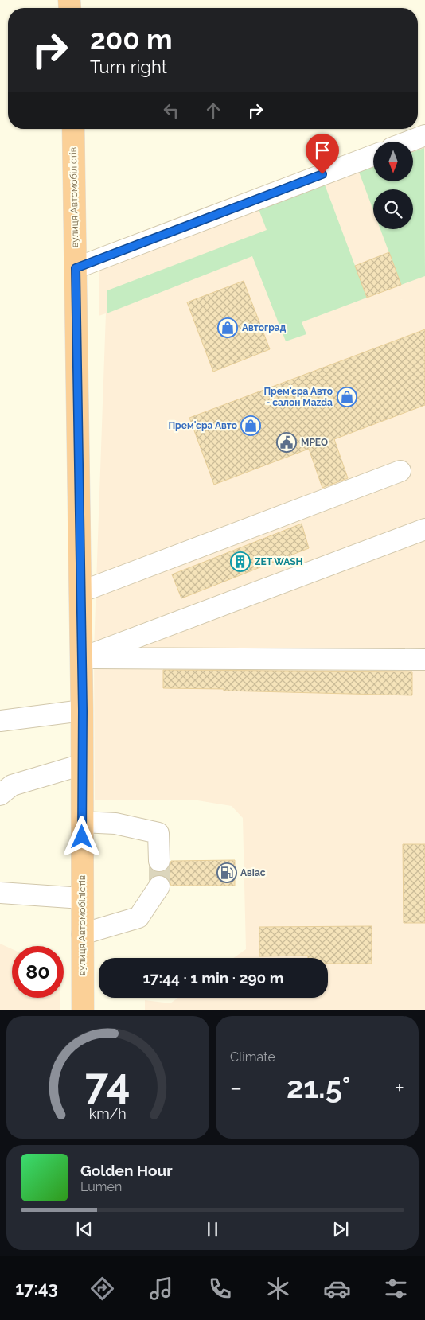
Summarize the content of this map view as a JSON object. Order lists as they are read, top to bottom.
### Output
{
  "streets": {
    "highway": ["вулиця Автомобілістів"]
  },
  "places": {
    "shop": ["Автоград", "Прем'єра Авто - салон Mazda", "Прем'єра Авто"],
    "public building": ["МРЕО"],
    "building": ["ZET WASH"],
    "fuel station": ["Авіас"]
  },
  "north": "bottom",
  "page": {
    "turn": ["200 m", "Turn right"],
    "limit": "80",
    "trip": "17:44 · 1 min · 290 m",
    "tile": "Climate",
    "heat": ["−", "21.5°", "+"],
    "song": ["Golden Hour", "Lumen"],
    "tabs": "17:43",
    "gauge": ["74", "km/h"]
  }
}
